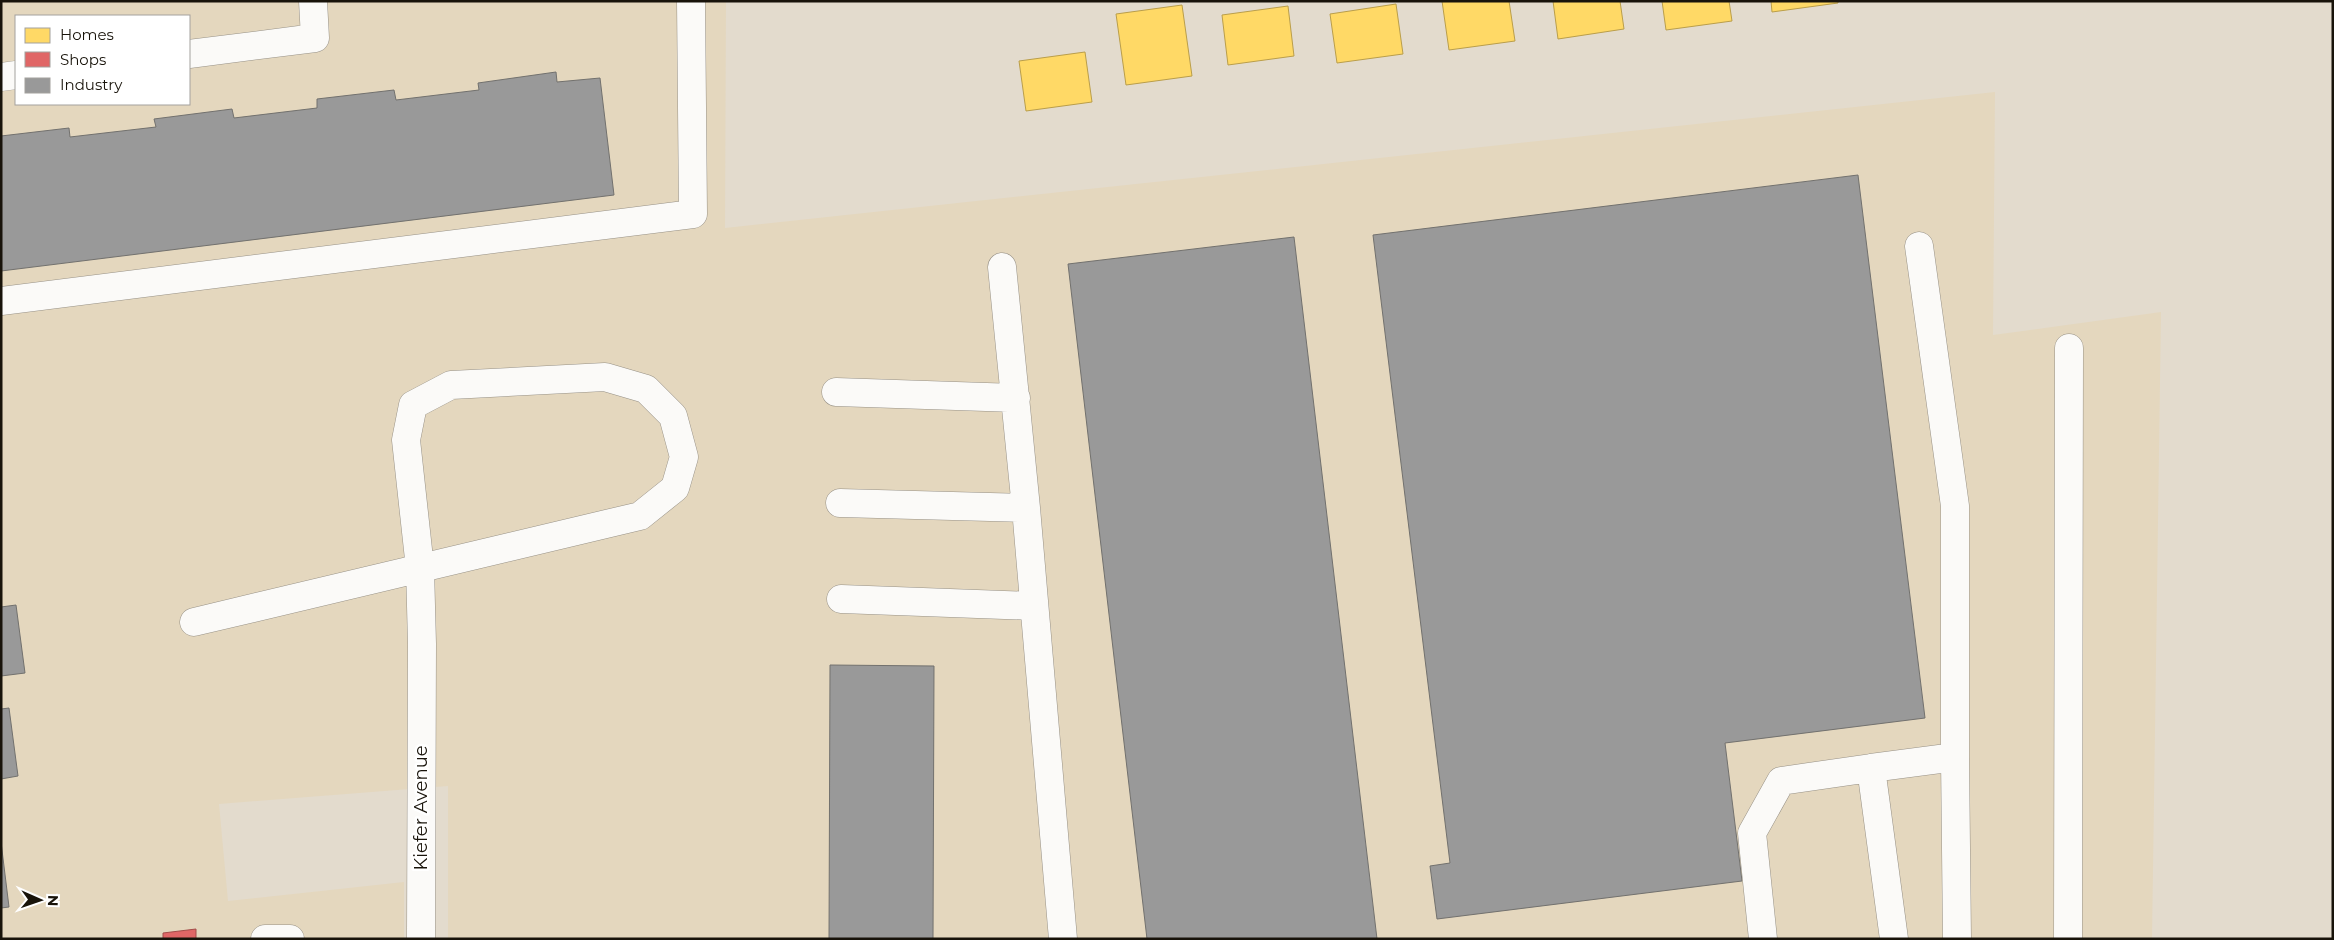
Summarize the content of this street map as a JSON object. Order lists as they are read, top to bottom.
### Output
{
  "streets": {
    "street": ["Kiefer Avenue"]
  },
  "legend": ["Homes", "Shops", "Industry"],
  "north": "right"
}
